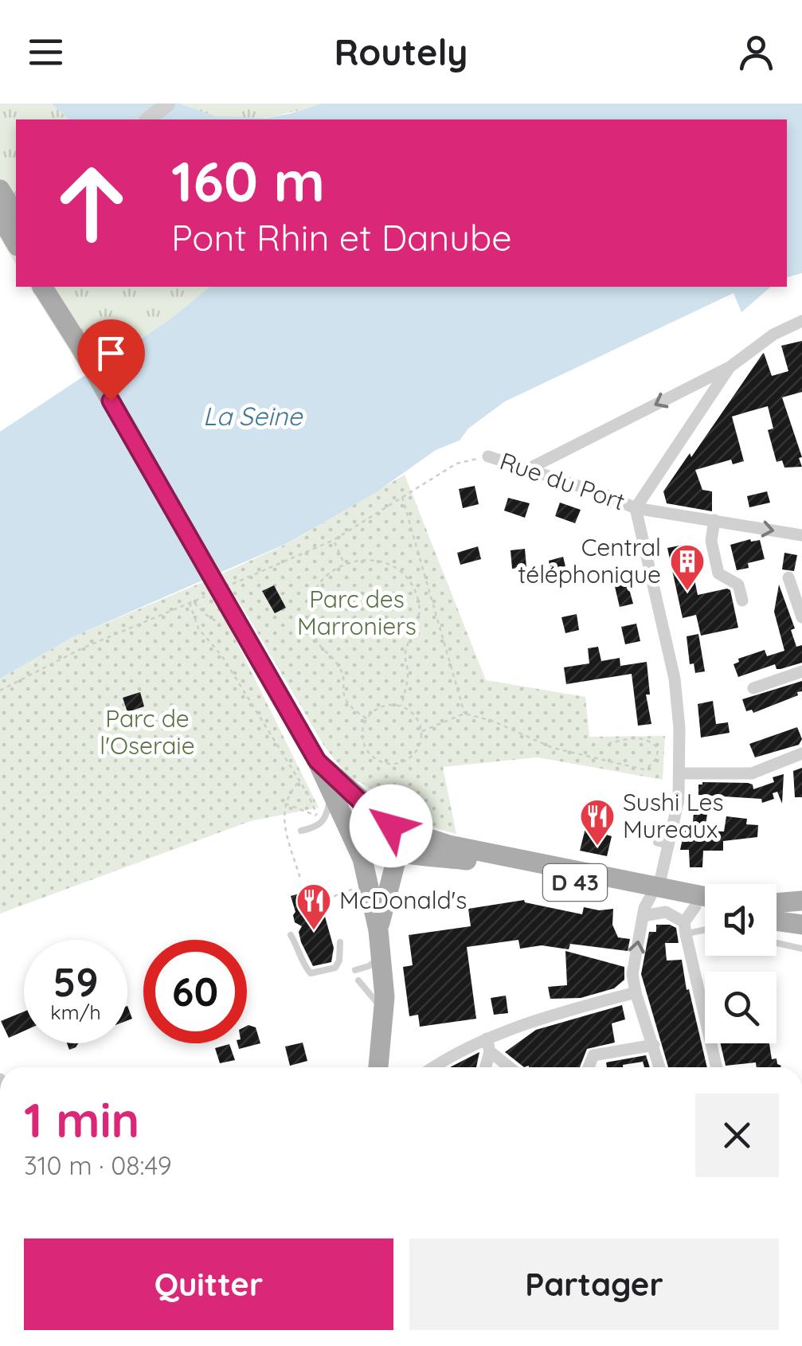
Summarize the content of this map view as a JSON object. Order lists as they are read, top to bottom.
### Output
{
  "streets": {
    "main road": ["D 43"],
    "street": ["Rue du Port"]
  },
  "water": ["La Seine"],
  "parks": ["Parc des Marroniers", "Parc de l'Oseraie"],
  "places": {
    "building": ["Central téléphonique"],
    "restaurant": ["Sushi Les Mureaux", "McDonald's"]
  },
  "page": {
    "header": "Routely",
    "turn": ["160 m", "Pont Rhin et Danube"],
    "speed": "59 km/h",
    "limit": "60",
    "heading": ["1 min", "310 m · 08:49"],
    "buttons": ["Quitter", "Partager"]
  }
}
